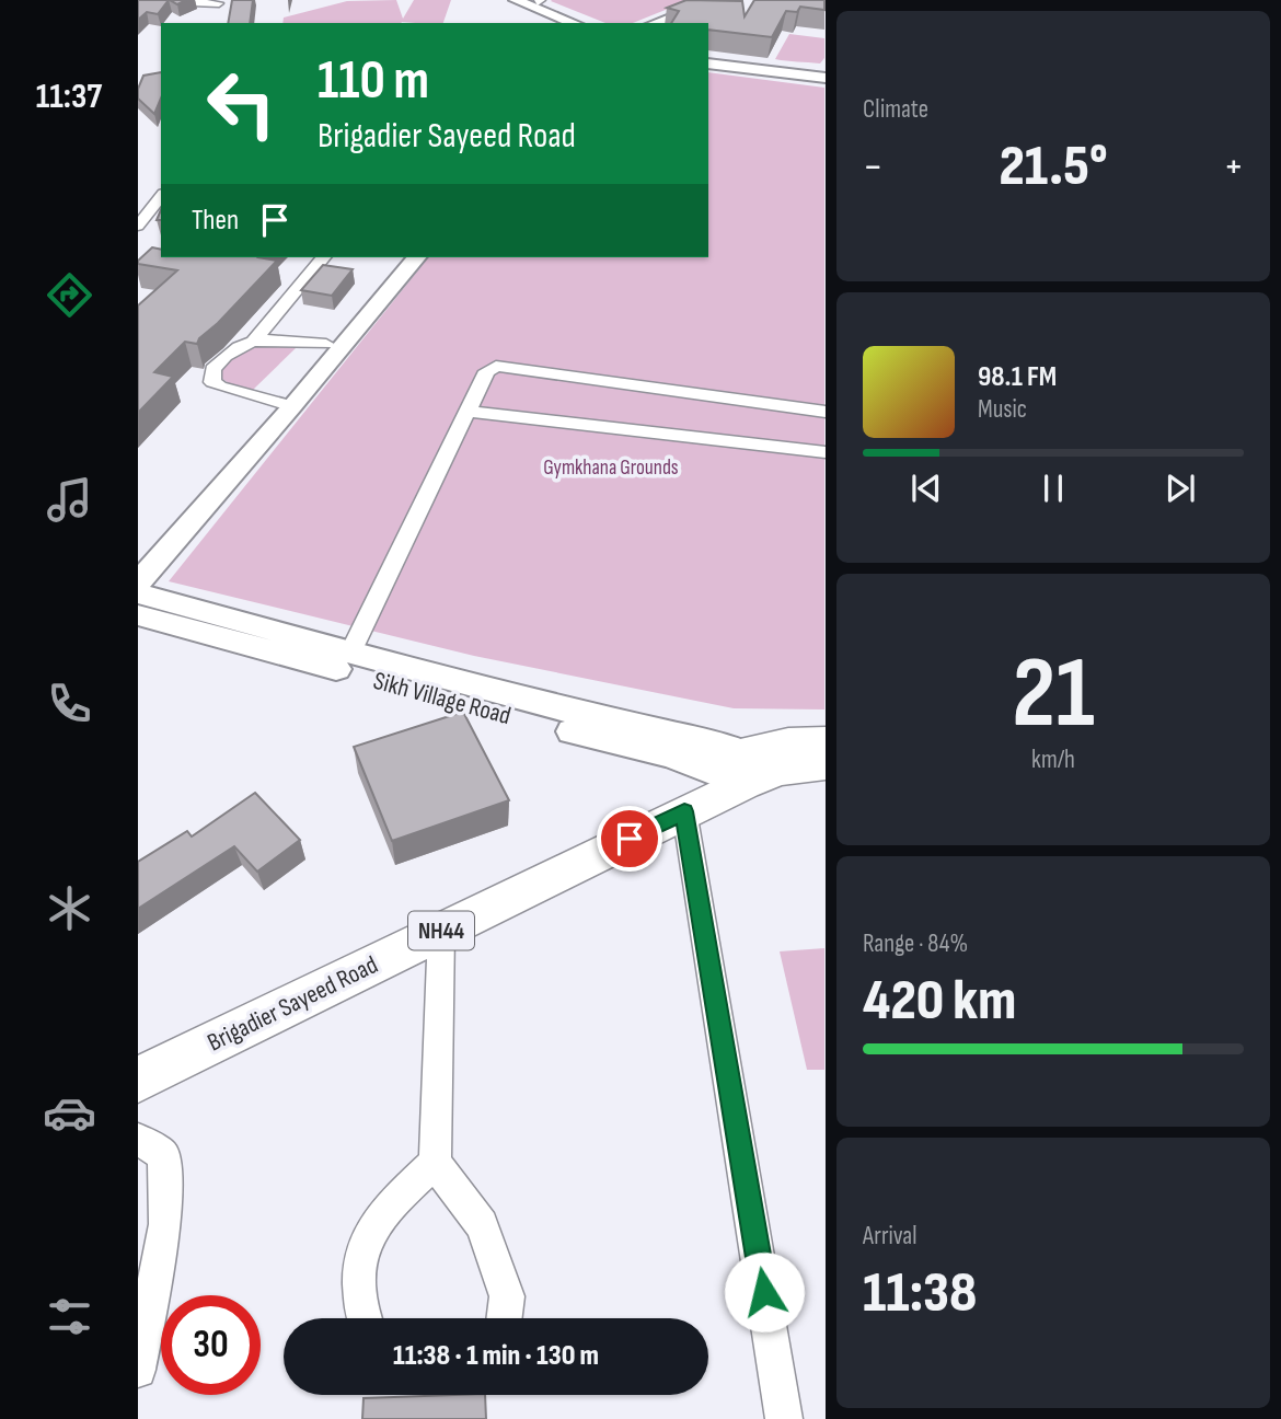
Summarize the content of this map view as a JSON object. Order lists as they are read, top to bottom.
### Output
{
  "streets": {
    "highway": ["NH44", "Brigadier Sayeed Road"],
    "main road": ["Sikh Village Road"]
  },
  "crossings": [
    ["Sikh Village Road", "NH44"],
    ["Sikh Village Road", "Brigadier Sayeed Road"],
    ["NH44", "Brigadier Sayeed Road"]
  ],
  "parks": ["Gymkhana Grounds"],
  "page": {
    "tabs": "11:37",
    "tile": [
      "Climate",
      ["21", "km/h"],
      ["Range · 84%", "420 km"],
      ["Arrival", "11:38"]
    ],
    "turn": ["110 m", "Brigadier Sayeed Road"],
    "heat": ["−", "21.5°", "+"],
    "then": "Then",
    "song": ["98.1 FM", "Music"],
    "limit": "30",
    "trip": "11:38 · 1 min · 130 m"
  }
}
